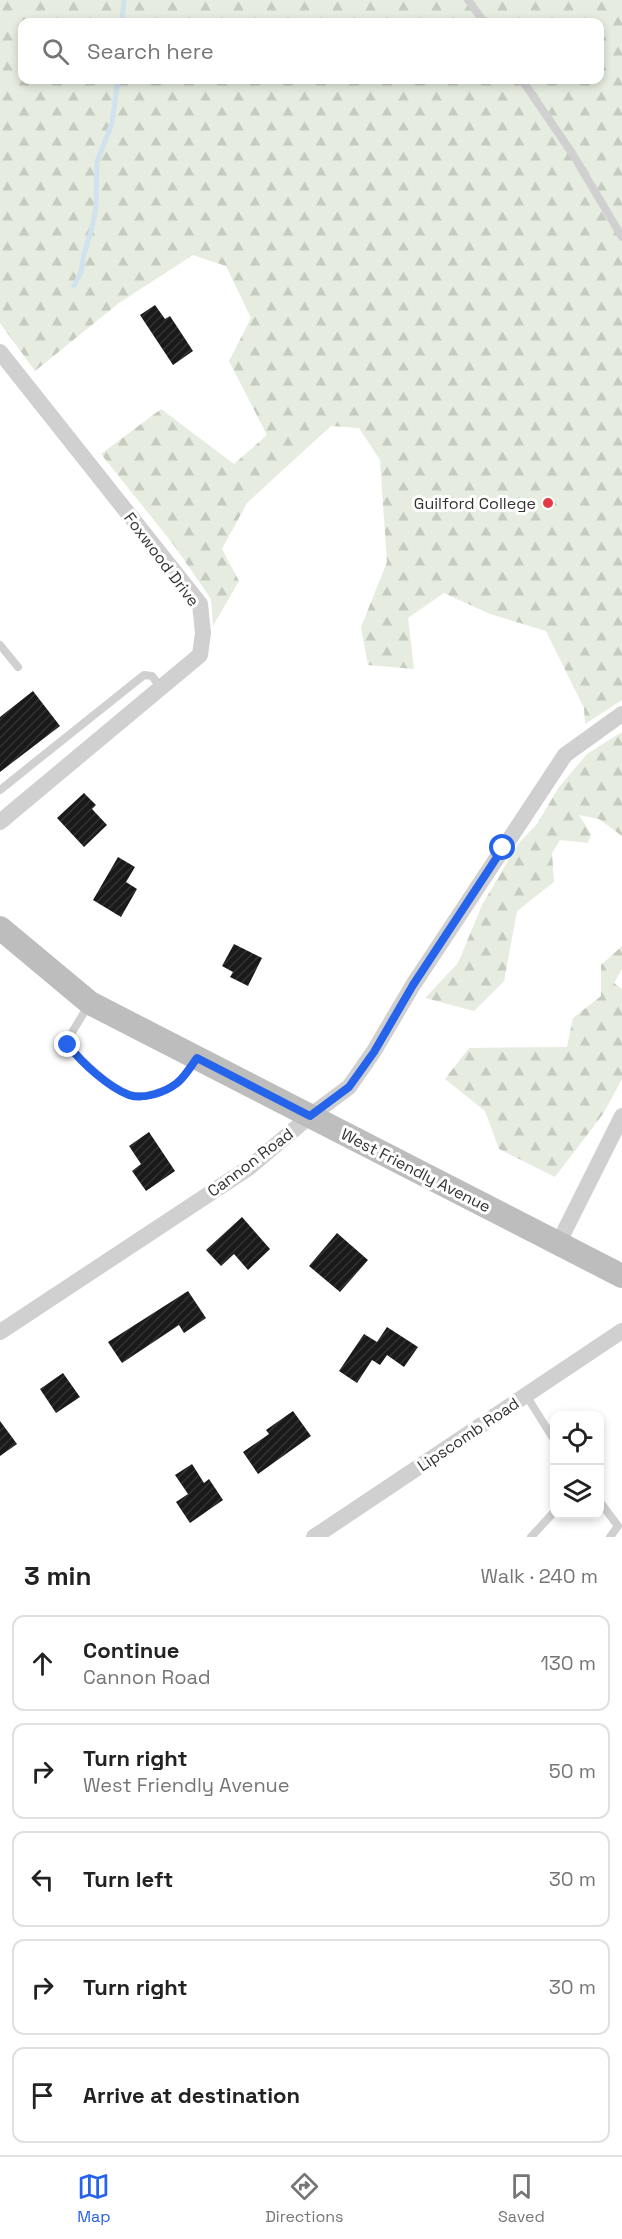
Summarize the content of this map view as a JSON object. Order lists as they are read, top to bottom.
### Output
{
  "streets": {
    "main road": ["West Friendly Avenue"],
    "street": ["Foxwood Drive", "Cannon Road", "Lipscomb Road"]
  },
  "crossings": [
    ["Cannon Road", "West Friendly Avenue"]
  ],
  "places": ["Guilford College"],
  "page": {
    "search": "Search here",
    "heading": ["3 min", "Walk · 240 m"],
    "list": [
      ["Continue", "Cannon Road", "130 m"],
      ["Turn right", "West Friendly Avenue", "50 m"],
      ["Turn left", "30 m"],
      ["Turn right", "30 m"],
      "Arrive at destination"
    ],
    "nav": ["Map", "Directions", "Saved"]
  }
}
